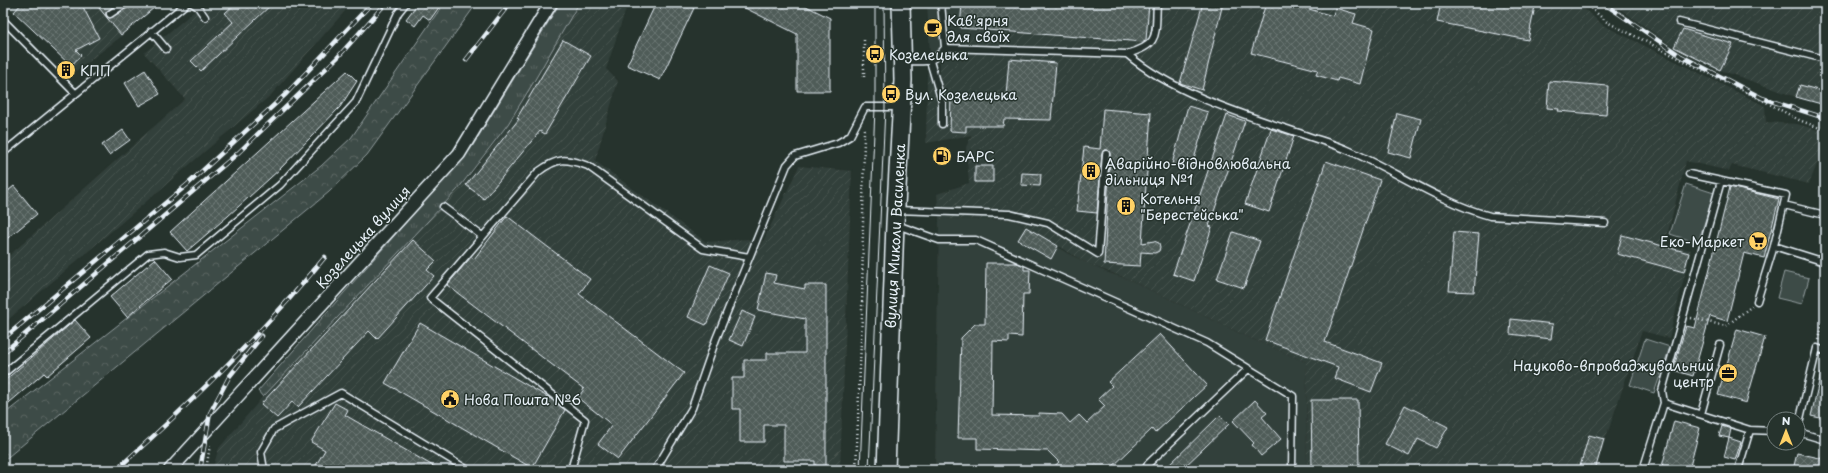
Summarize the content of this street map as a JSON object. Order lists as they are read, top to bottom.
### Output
{
  "streets": {
    "main road": ["вулиця Миколи Василенка"],
    "street": ["Козелецька вулиця"]
  },
  "places": {
    "cafe": ["Кав'ярня для своїх"],
    "bus stop": ["Козелецька", "Вул. Козелецька"],
    "building": ["КПП", "Аварійно-відновлювальна дільниця №1", "Котельня \"Берестейська\""],
    "fuel station": ["БАРС"],
    "supermarket": ["Еко-Маркет"],
    "office": ["Науково-впроваджувальний центр"],
    "public building": ["Нова Пошта №6"]
  },
  "north": "top"
}
